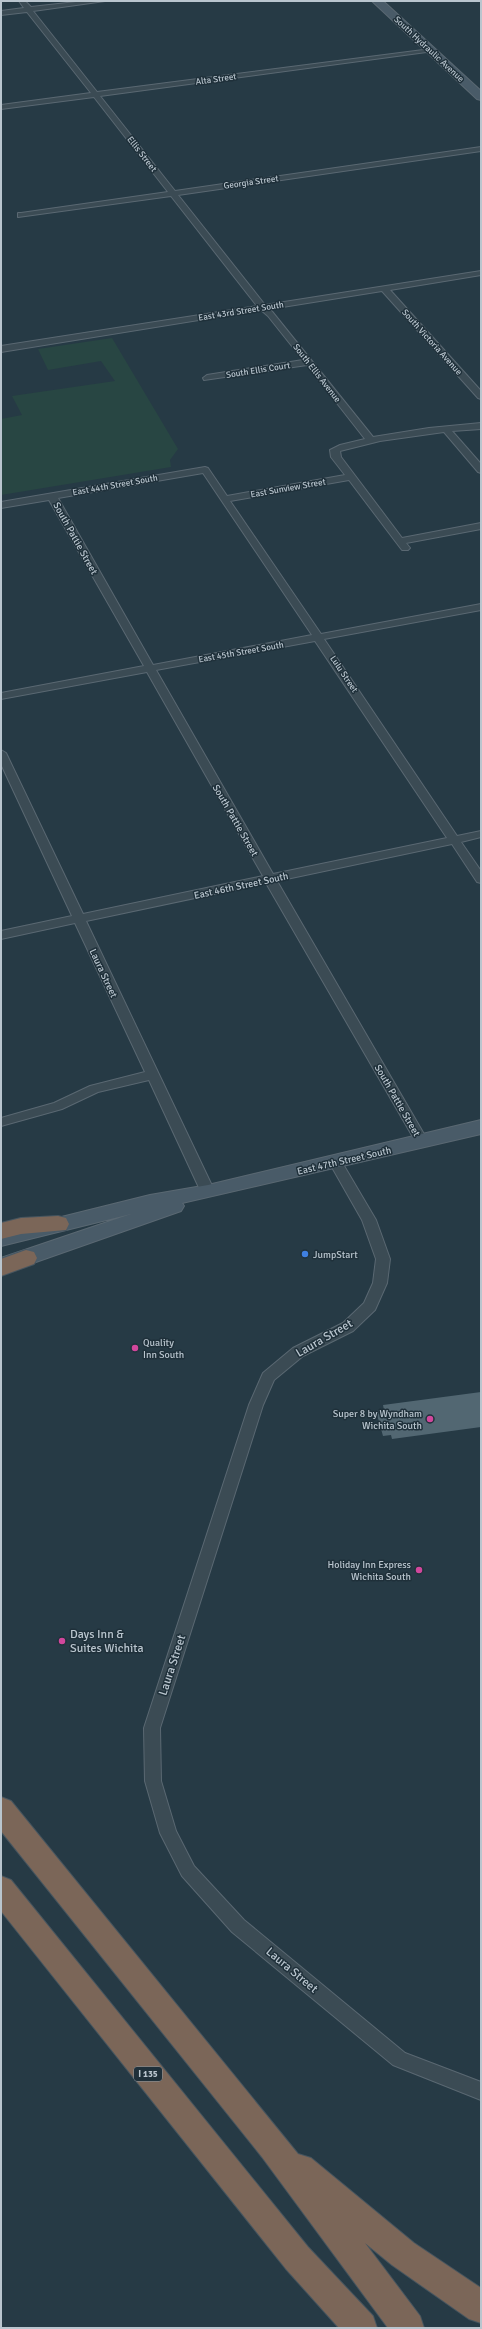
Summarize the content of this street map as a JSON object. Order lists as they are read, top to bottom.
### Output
{
  "streets": {
    "highway": ["I 135"],
    "main road": ["South Hydraulic Avenue", "East 47th Street South"],
    "street": [
      "Alta Street",
      "Ellis Street",
      "Georgia Street",
      "East 43rd Street South",
      "South Victoria Avenue",
      "South Ellis Court",
      "South Ellis Avenue",
      "East 44th Street South",
      "East Sunview Street",
      "South Pattie Street",
      "East 45th Street South",
      "Lulu Street",
      "East 46th Street South",
      "Laura Street"
    ]
  },
  "crossings": [
    ["South Hydraulic Avenue", "Alta Street"],
    ["Alta Street", "Ellis Street"],
    ["Ellis Street", "Georgia Street"],
    ["Ellis Street", "East 43rd Street South"],
    ["Ellis Street", "South Ellis Avenue"],
    ["East 43rd Street South", "South Victoria Avenue"],
    ["East 43rd Street South", "South Ellis Avenue"],
    ["South Ellis Court", "South Ellis Avenue"],
    ["East 44th Street South", "South Pattie Street"],
    ["East 44th Street South", "Lulu Street"],
    ["East Sunview Street", "Lulu Street"],
    ["South Pattie Street", "East 45th Street South"],
    ["South Pattie Street", "East 46th Street South"],
    ["South Pattie Street", "East 47th Street South"],
    ["East 45th Street South", "Lulu Street"],
    ["Lulu Street", "East 46th Street South"],
    ["East 46th Street South", "Laura Street"],
    ["Laura Street", "East 47th Street South"]
  ],
  "places": [
    "JumpStart",
    "Quality Inn South",
    "Super 8 by Wyndham Wichita South",
    "Holiday Inn Express Wichita South",
    "Days Inn & Suites Wichita"
  ]
}
